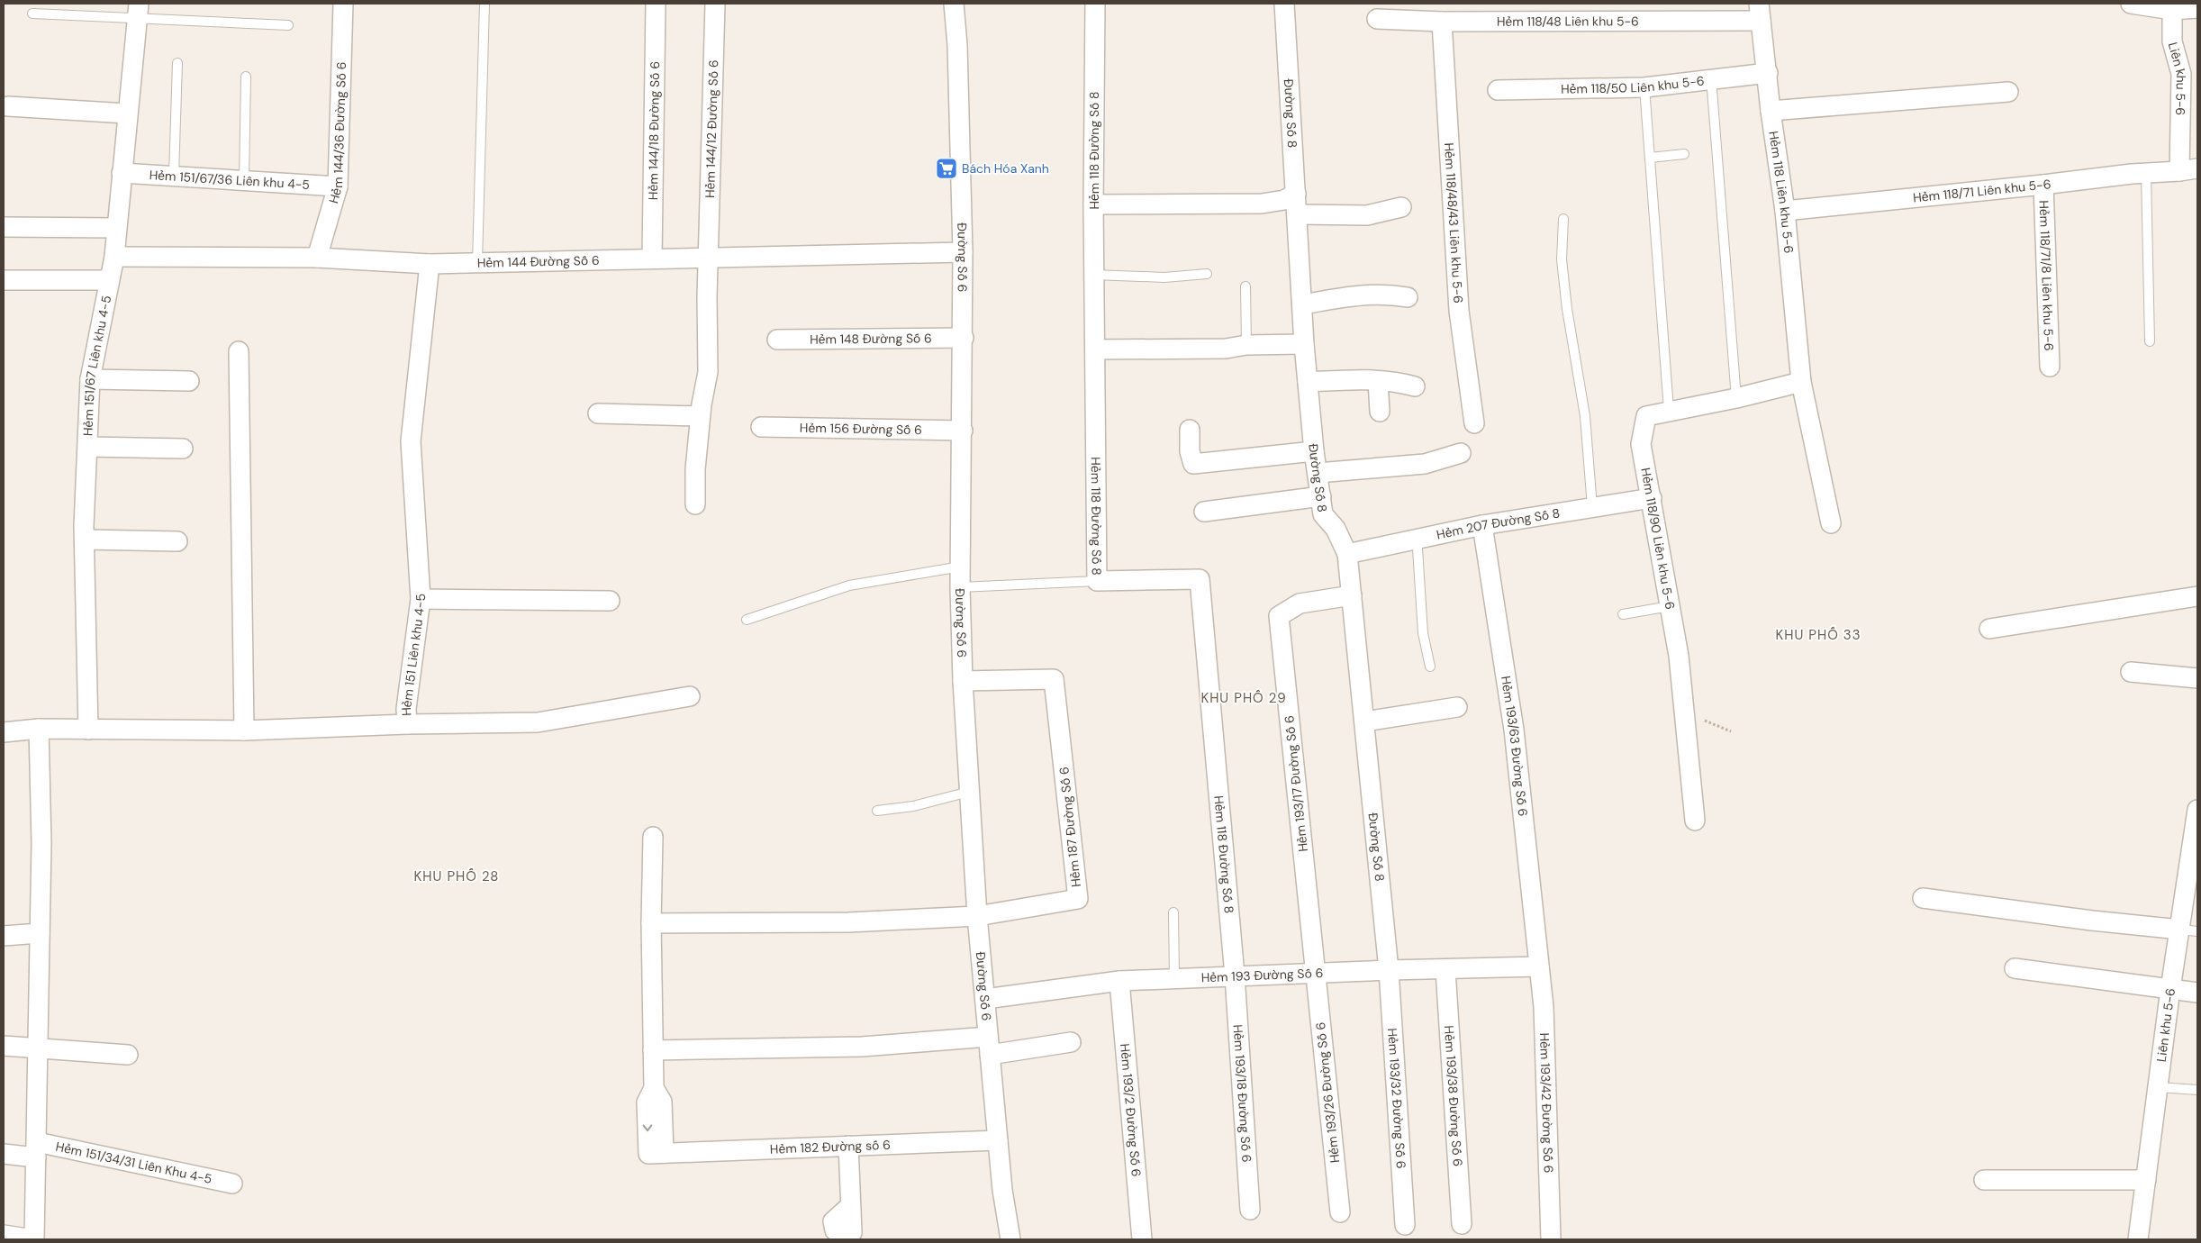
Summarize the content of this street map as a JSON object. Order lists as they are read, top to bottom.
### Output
{
  "streets": {
    "street": [
      "Hẻm 118/48 Liên khu 5-6",
      "Liên khu 5-6",
      "Hẻm 118/50 Liên khu 5-6",
      "Đường Số 8",
      "Hẻm 144/12 Đường Số 6",
      "Hẻm 144/18 Đường Số 6",
      "Hẻm 144/36 Đường Số 6",
      "Hẻm 118 Đường Số 8",
      "Hẻm 151/67/36 Liên khu 4-5",
      "Hẻm 118/71 Liên khu 5-6",
      "Hẻm 118 Liên khu 5-6",
      "Hẻm 118/48/43 Liên khu 5-6",
      "Đường Số 6",
      "Hẻm 144 Đường Số 6",
      "Hẻm 118/71/8 Liên khu 5-6",
      "Hẻm 148 Đường Số 6",
      "Hẻm 151/67 Liên khu 4-5",
      "Hẻm 156 Đường Số 6",
      "Hẻm 207 Đường Số 8",
      "Hẻm 118/90 Liên khu 5-6",
      "Hẻm 151 Liên khu 4-5",
      "Hẻm 193/63 Đường Số 6",
      "Hẻm 193/17 Đường Số 6",
      "Hẻm 187 Đường Số 6",
      "Hẻm 193 Đường Số 6",
      "Hẻm 193/18 Đường Số 6",
      "Hẻm 193/26 Đường Số 6",
      "Hẻm 193/38 Đường Số 6",
      "Hẻm 193/32 Đường Số 6",
      "Hẻm 193/42 Đường Số 6",
      "Hẻm 193/2 Đường Số 6",
      "Hẻm 182 Đường số 6",
      "Hẻm 151/34/31 Liên Khu 4-5"
    ]
  },
  "crossings": [
    ["Hẻm 118/48 Liên khu 5-6", "Hẻm 118 Liên khu 5-6"],
    ["Hẻm 118/48 Liên khu 5-6", "Hẻm 118/48/43 Liên khu 5-6"],
    ["Liên khu 5-6", "Hẻm 118/71 Liên khu 5-6"],
    ["Hẻm 118/50 Liên khu 5-6", "Hẻm 118 Liên khu 5-6"],
    ["Đường Số 8", "Hẻm 207 Đường Số 8"],
    ["Đường Số 8", "Hẻm 193/17 Đường Số 6"],
    ["Đường Số 8", "Hẻm 193 Đường Số 6"],
    ["Đường Số 8", "Hẻm 193/32 Đường Số 6"],
    ["Hẻm 144/12 Đường Số 6", "Hẻm 144 Đường Số 6"],
    ["Hẻm 144/18 Đường Số 6", "Hẻm 144 Đường Số 6"],
    ["Hẻm 144/36 Đường Số 6", "Hẻm 151/67/36 Liên khu 4-5"],
    ["Hẻm 144/36 Đường Số 6", "Hẻm 144 Đường Số 6"],
    ["Hẻm 118 Đường Số 8", "Hẻm 193 Đường Số 6"],
    ["Hẻm 118 Đường Số 8", "Hẻm 193/18 Đường Số 6"],
    ["Hẻm 151/67/36 Liên khu 4-5", "Hẻm 151/67 Liên khu 4-5"],
    ["Hẻm 118/71 Liên khu 5-6", "Hẻm 118 Liên khu 5-6"],
    ["Hẻm 118/71 Liên khu 5-6", "Hẻm 118/71/8 Liên khu 5-6"],
    ["Hẻm 118 Liên khu 5-6", "Hẻm 118/90 Liên khu 5-6"],
    ["Đường Số 6", "Hẻm 144 Đường Số 6"],
    ["Đường Số 6", "Hẻm 148 Đường Số 6"],
    ["Đường Số 6", "Hẻm 156 Đường Số 6"],
    ["Đường Số 6", "Hẻm 187 Đường Số 6"],
    ["Đường Số 6", "Hẻm 193 Đường Số 6"],
    ["Đường Số 6", "Hẻm 182 Đường số 6"],
    ["Hẻm 144 Đường Số 6", "Hẻm 151/67 Liên khu 4-5"],
    ["Hẻm 144 Đường Số 6", "Hẻm 151 Liên khu 4-5"],
    ["Hẻm 151/67 Liên khu 4-5", "Hẻm 151 Liên khu 4-5"],
    ["Hẻm 207 Đường Số 8", "Hẻm 118/90 Liên khu 5-6"],
    ["Hẻm 207 Đường Số 8", "Hẻm 193/63 Đường Số 6"],
    ["Hẻm 193/63 Đường Số 6", "Hẻm 193 Đường Số 6"],
    ["Hẻm 193/63 Đường Số 6", "Hẻm 193/42 Đường Số 6"],
    ["Hẻm 193/17 Đường Số 6", "Hẻm 193 Đường Số 6"],
    ["Hẻm 193/17 Đường Số 6", "Hẻm 193/26 Đường Số 6"],
    ["Hẻm 193 Đường Số 6", "Hẻm 193/18 Đường Số 6"],
    ["Hẻm 193 Đường Số 6", "Hẻm 193/26 Đường Số 6"],
    ["Hẻm 193 Đường Số 6", "Hẻm 193/38 Đường Số 6"],
    ["Hẻm 193 Đường Số 6", "Hẻm 193/32 Đường Số 6"],
    ["Hẻm 193 Đường Số 6", "Hẻm 193/42 Đường Số 6"],
    ["Hẻm 193 Đường Số 6", "Hẻm 193/2 Đường Số 6"]
  ],
  "districts": ["KHU PHỐ 33", "KHU PHỐ 29", "KHU PHỐ 28"],
  "places": {
    "supermarket": ["Bách Hóa Xanh"]
  }
}
